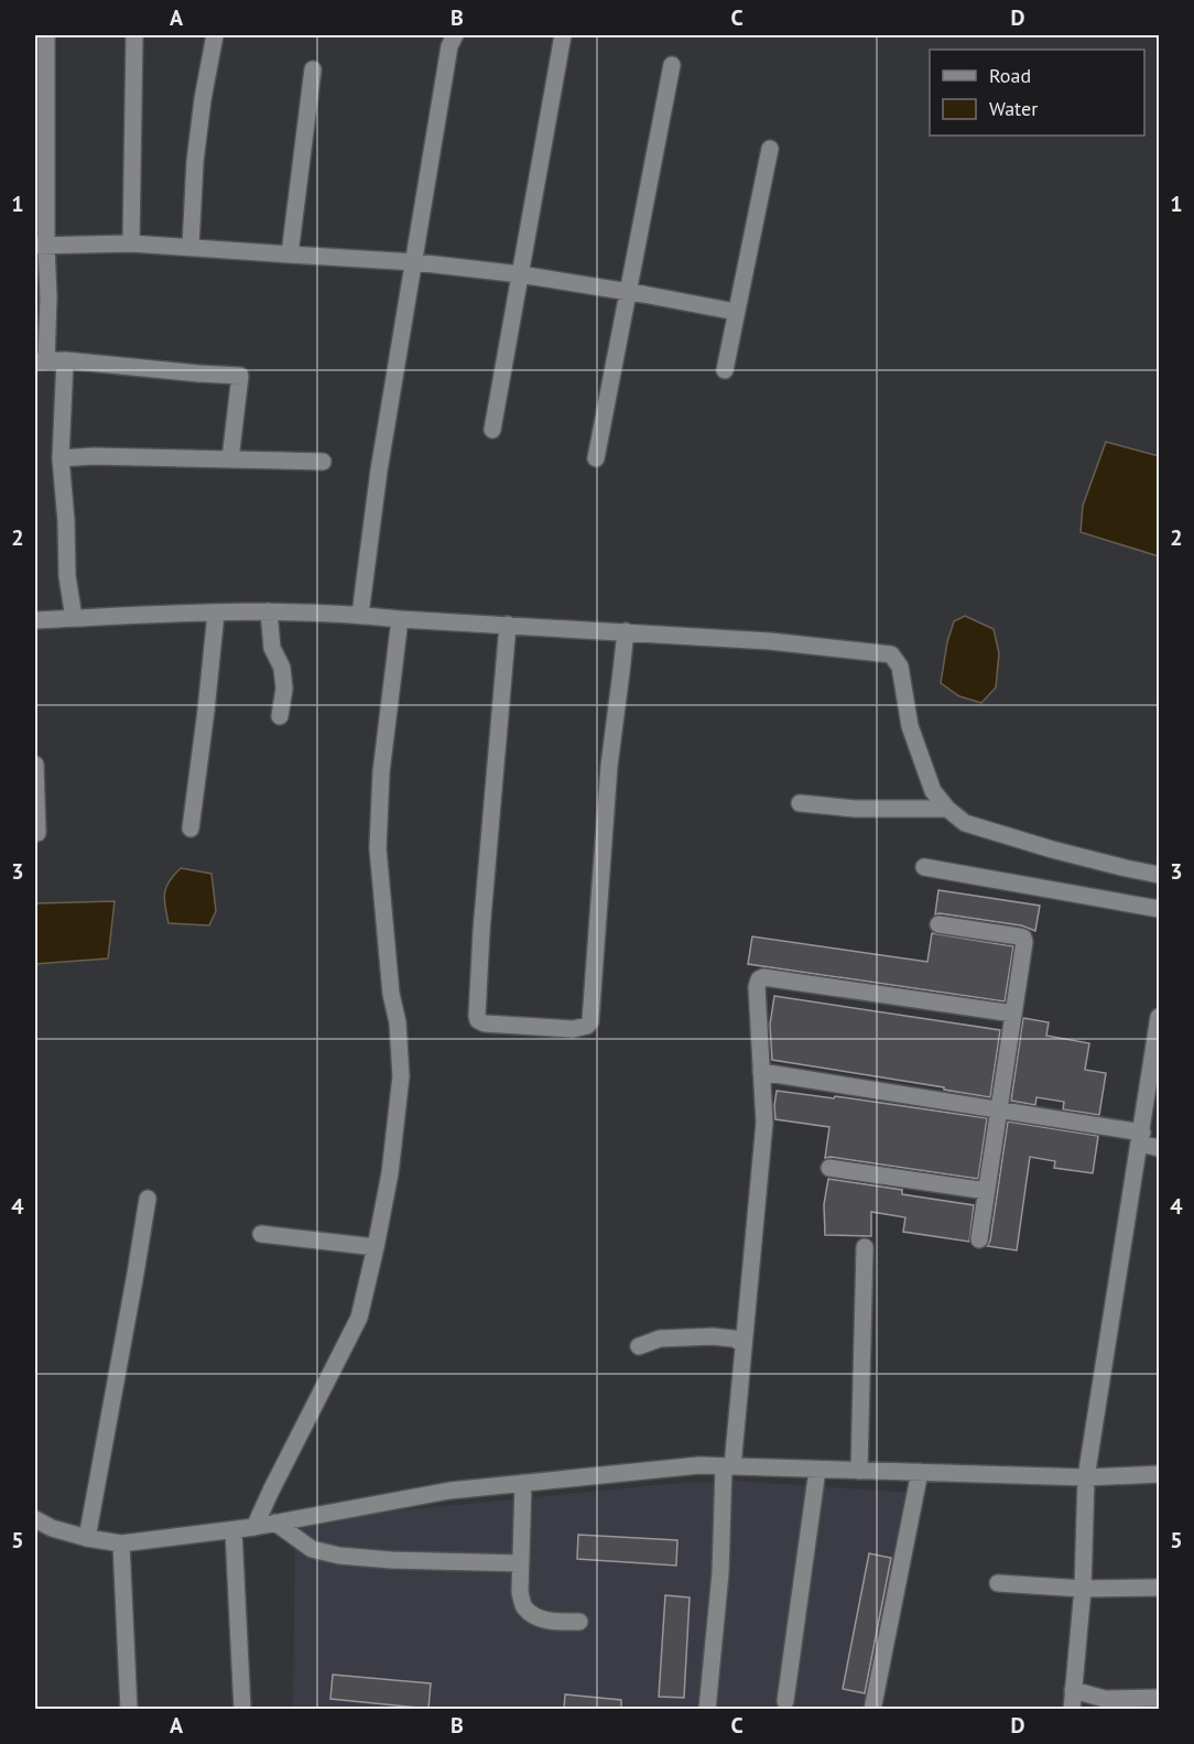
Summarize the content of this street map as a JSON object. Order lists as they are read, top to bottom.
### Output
{
  "legend": ["Road", "Water"],
  "grid": {
    "columns": [
      "A",
      "B",
      "C",
      "D"
    ],
    "rows": [
      "1",
      "2",
      "3",
      "4",
      "5"
    ]
  }
}
